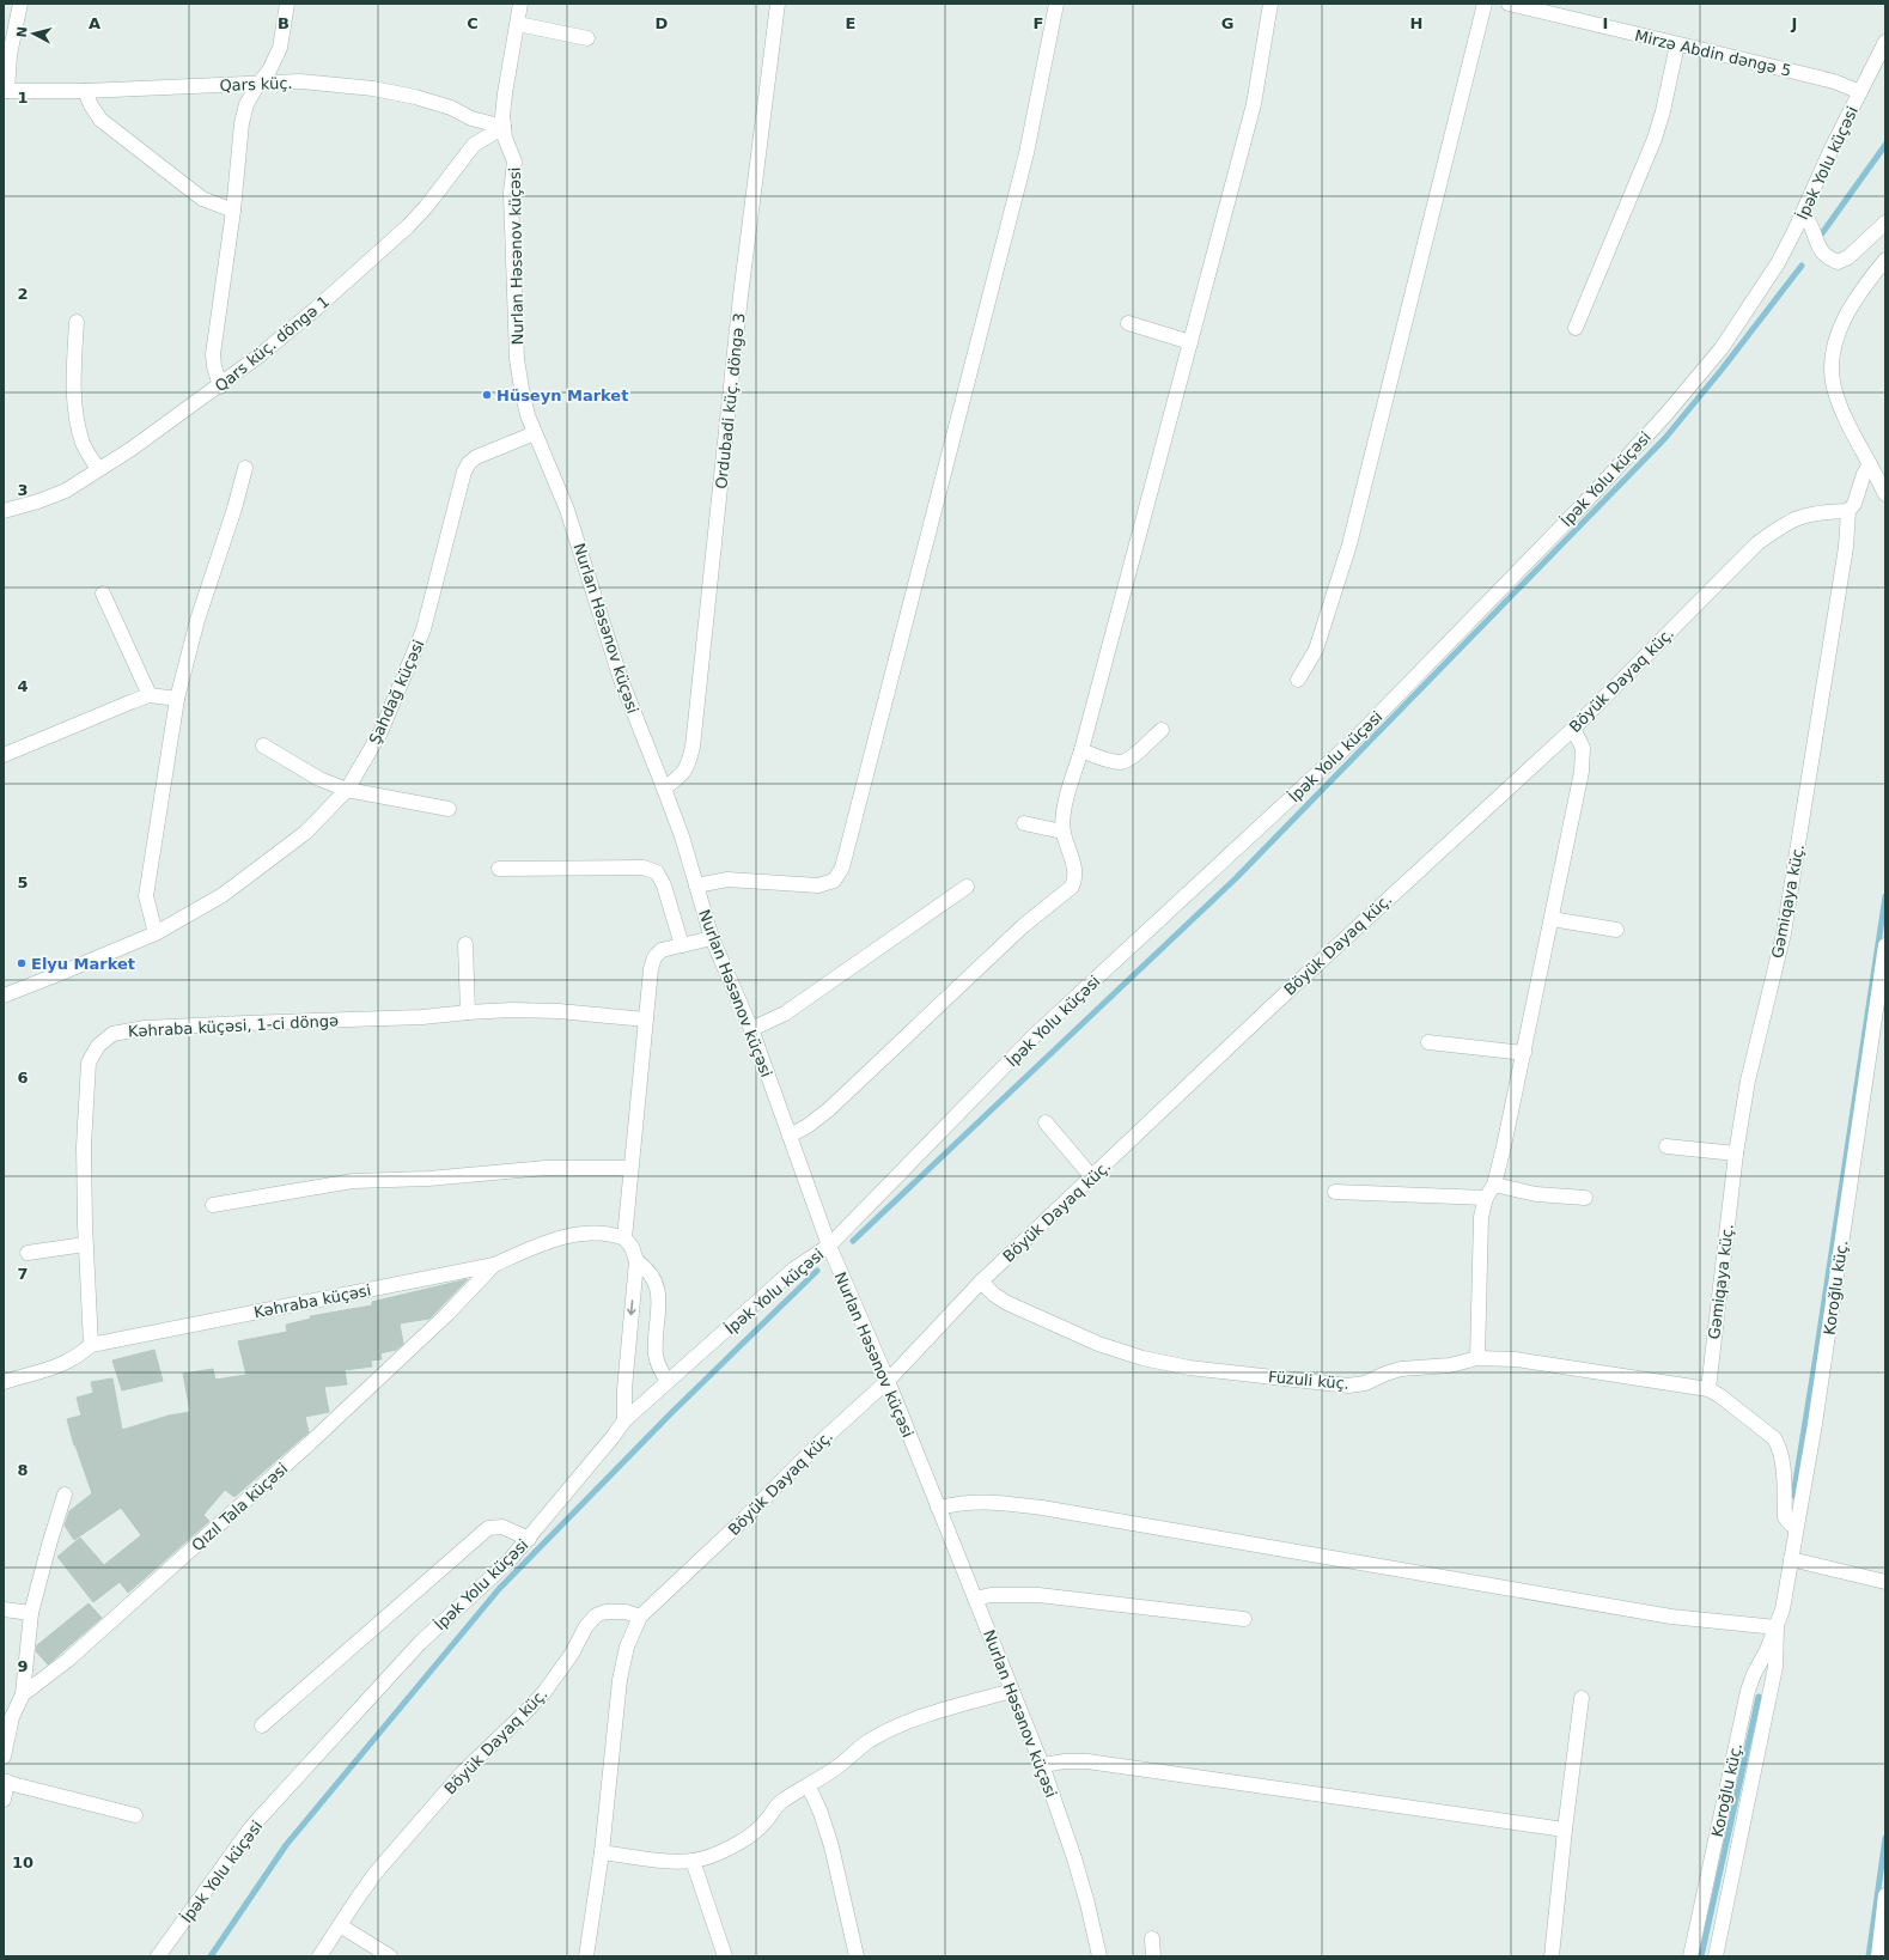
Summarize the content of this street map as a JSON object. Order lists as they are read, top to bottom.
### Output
{
  "streets": {
    "street": [
      "Mirzə Abdin dəngə 5",
      "Qars küç.",
      "İpək Yolu küçəsi",
      "Nurlan Həsənov küçəsi",
      "Qars küç. döngə 1",
      "Ordubadi küç. döngə 3",
      "Böyük Dayaq küç.",
      "Şahdağ küçəsi",
      "Gəmiqaya küç.",
      "Kəhraba küçəsi, 1-ci döngə",
      "Koroğlu küç.",
      "Kəhraba küçəsi",
      "Füzuli küç.",
      "Qızıl Tala küçəsi"
    ]
  },
  "crossings": [
    ["Mirzə Abdin dəngə 5", "İpək Yolu küçəsi"],
    ["Qars küç.", "Nurlan Həsənov küçəsi"],
    ["Qars küç.", "Qars küç. döngə 1"],
    ["İpək Yolu küçəsi", "Nurlan Həsənov küçəsi"],
    ["Nurlan Həsənov küçəsi", "Qars küç. döngə 1"],
    ["Nurlan Həsənov küçəsi", "Ordubadi küç. döngə 3"],
    ["Nurlan Həsənov küçəsi", "Böyük Dayaq küç."],
    ["Nurlan Həsənov küçəsi", "Şahdağ küçəsi"],
    ["Böyük Dayaq küç.", "Gəmiqaya küç."],
    ["Böyük Dayaq küç.", "Füzuli küç."],
    ["Gəmiqaya küç.", "Füzuli küç."],
    ["Kəhraba küçəsi, 1-ci döngə", "Kəhraba küçəsi"],
    ["Kəhraba küçəsi", "Qızıl Tala küçəsi"]
  ],
  "places": ["Hüseyn Market", "Elyu Market"],
  "north": "left",
  "grid": {
    "columns": [
      "A",
      "B",
      "C",
      "D",
      "E",
      "F",
      "G",
      "H",
      "I",
      "J"
    ],
    "rows": [
      "1",
      "2",
      "3",
      "4",
      "5",
      "6",
      "7",
      "8",
      "9",
      "10"
    ]
  }
}
